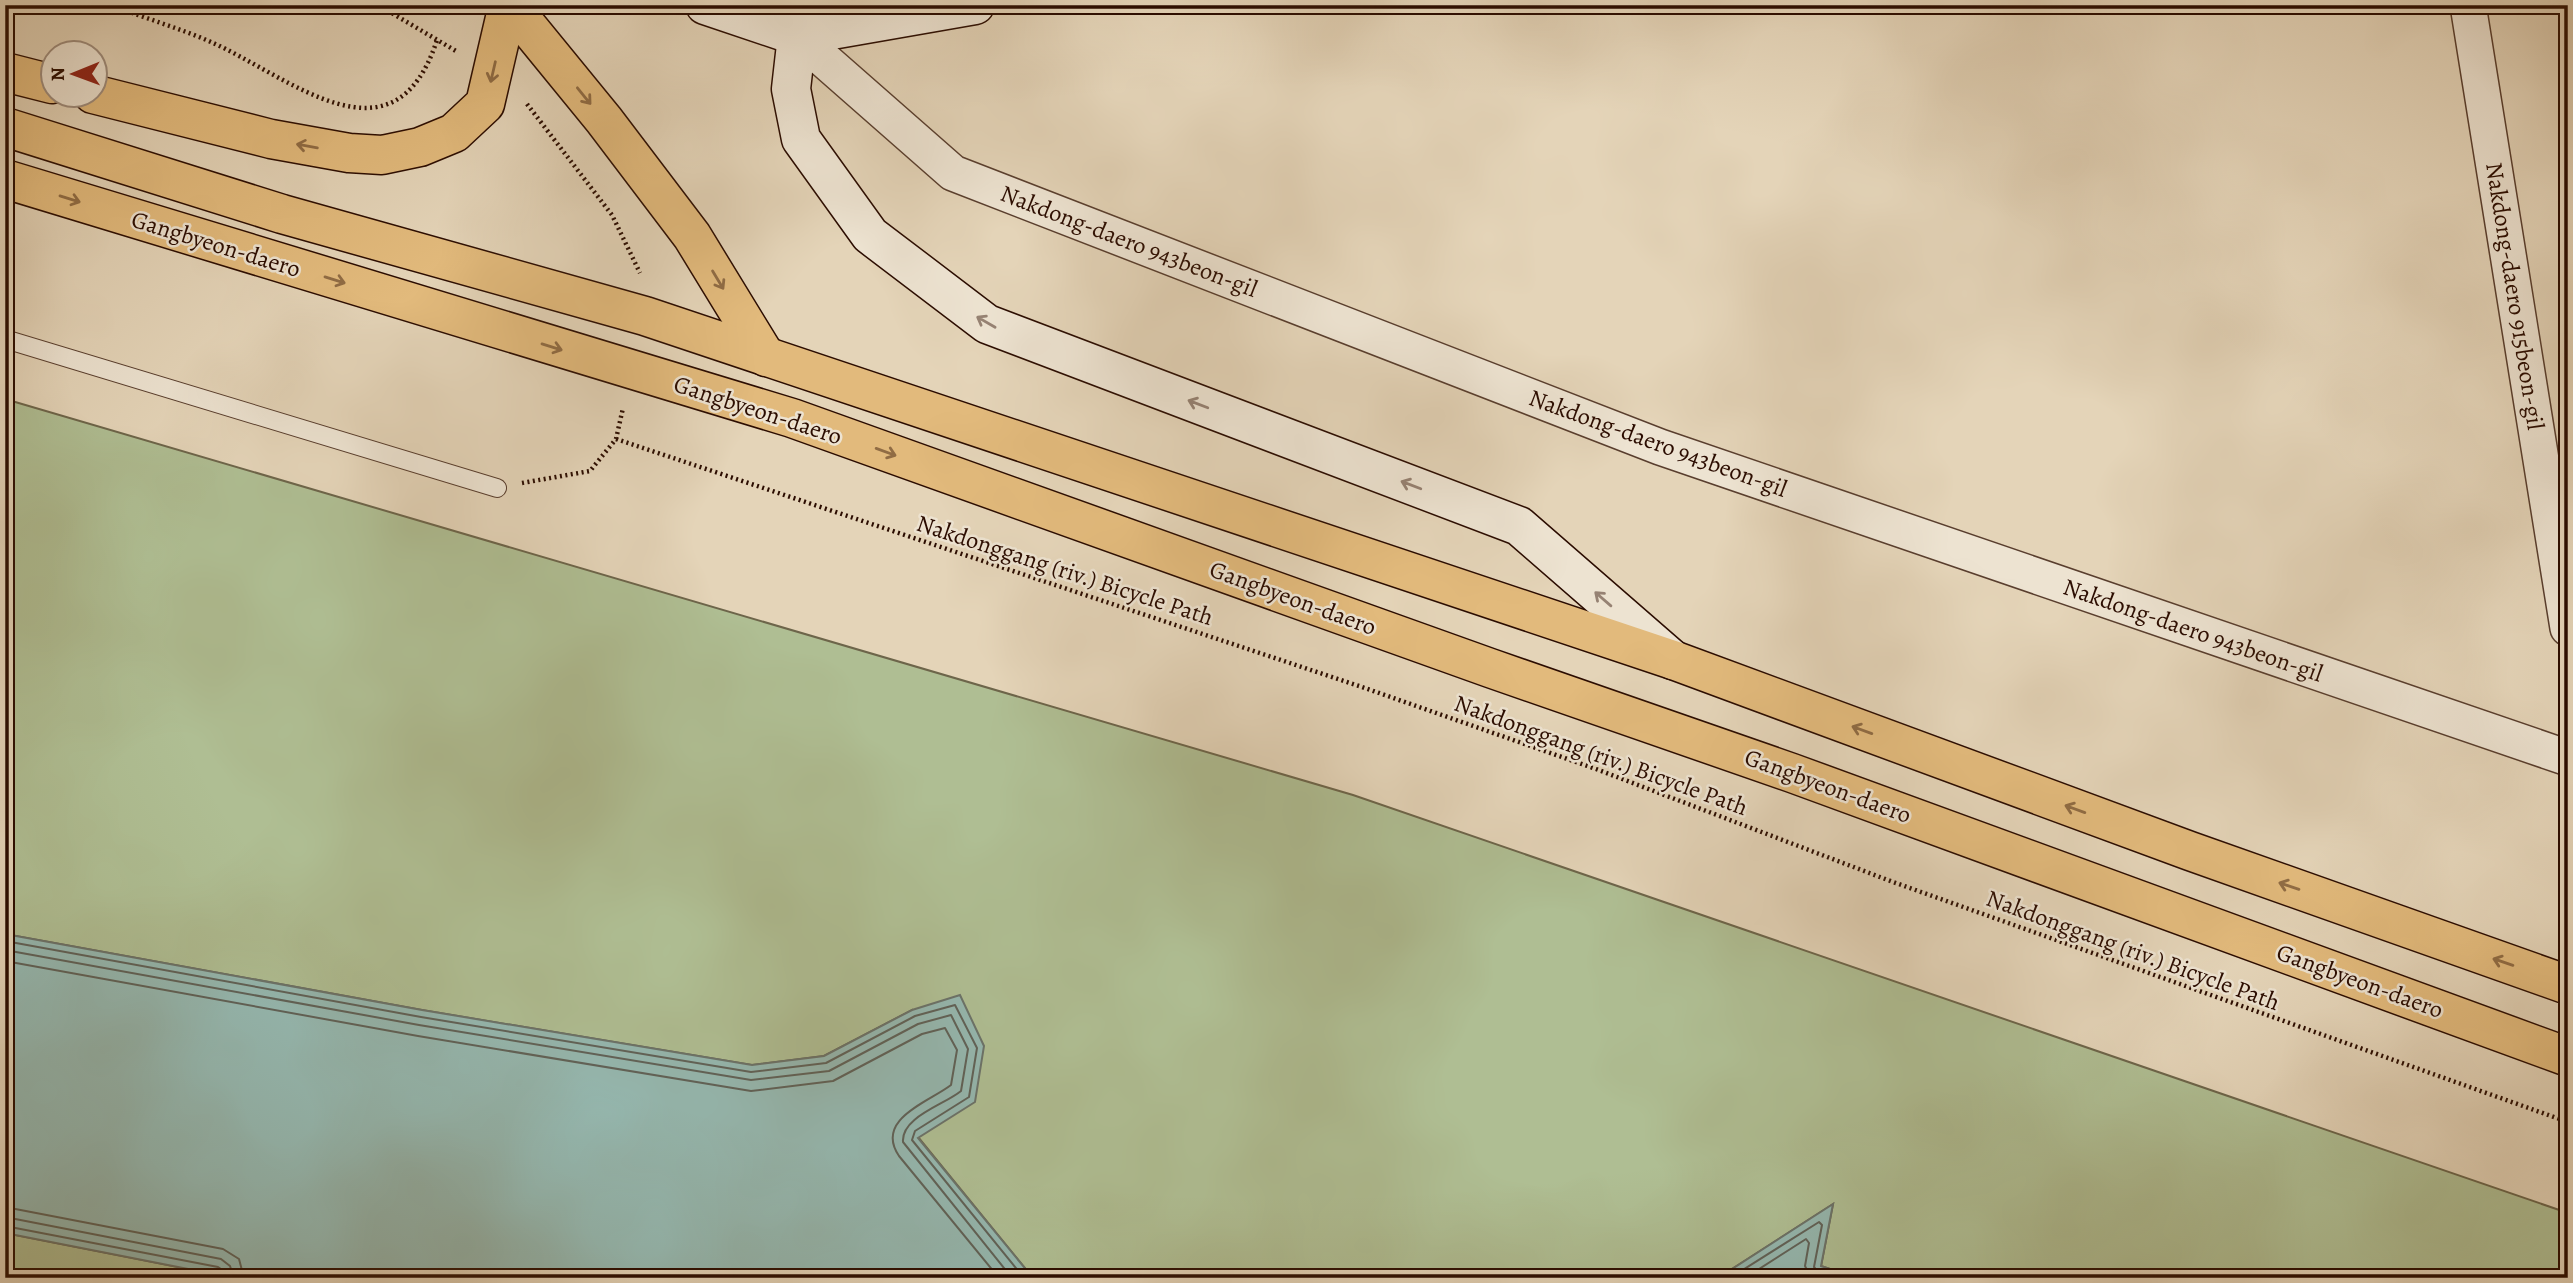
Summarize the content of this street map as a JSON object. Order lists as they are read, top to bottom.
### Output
{
  "streets": {
    "highway": ["Gangbyeon-daero"],
    "street": ["Nakdong-daero 943beon-gil", "Nakdong-daero 915beon-gil"],
    "path": ["Nakdonggang (riv.) Bicycle Path"]
  },
  "north": "left"
}
